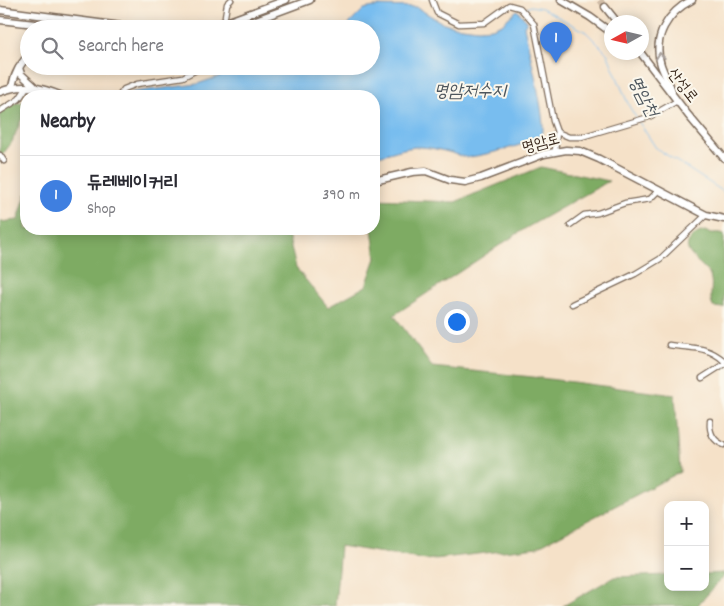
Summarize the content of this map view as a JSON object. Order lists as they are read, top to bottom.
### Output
{
  "streets": {
    "street": ["산성로", "명암로"]
  },
  "water": ["명암저수지", "명암천"],
  "north": "left",
  "page": {
    "search": "Search here",
    "pins": "1",
    "heading": "Nearby",
    "list": [
      {
        "mark": "1",
        "name": "듀레베이커리",
        "note": "Shop",
        "value": "390 m"
      }
    ],
    "map_buttons": ["+", "−"]
  }
}
